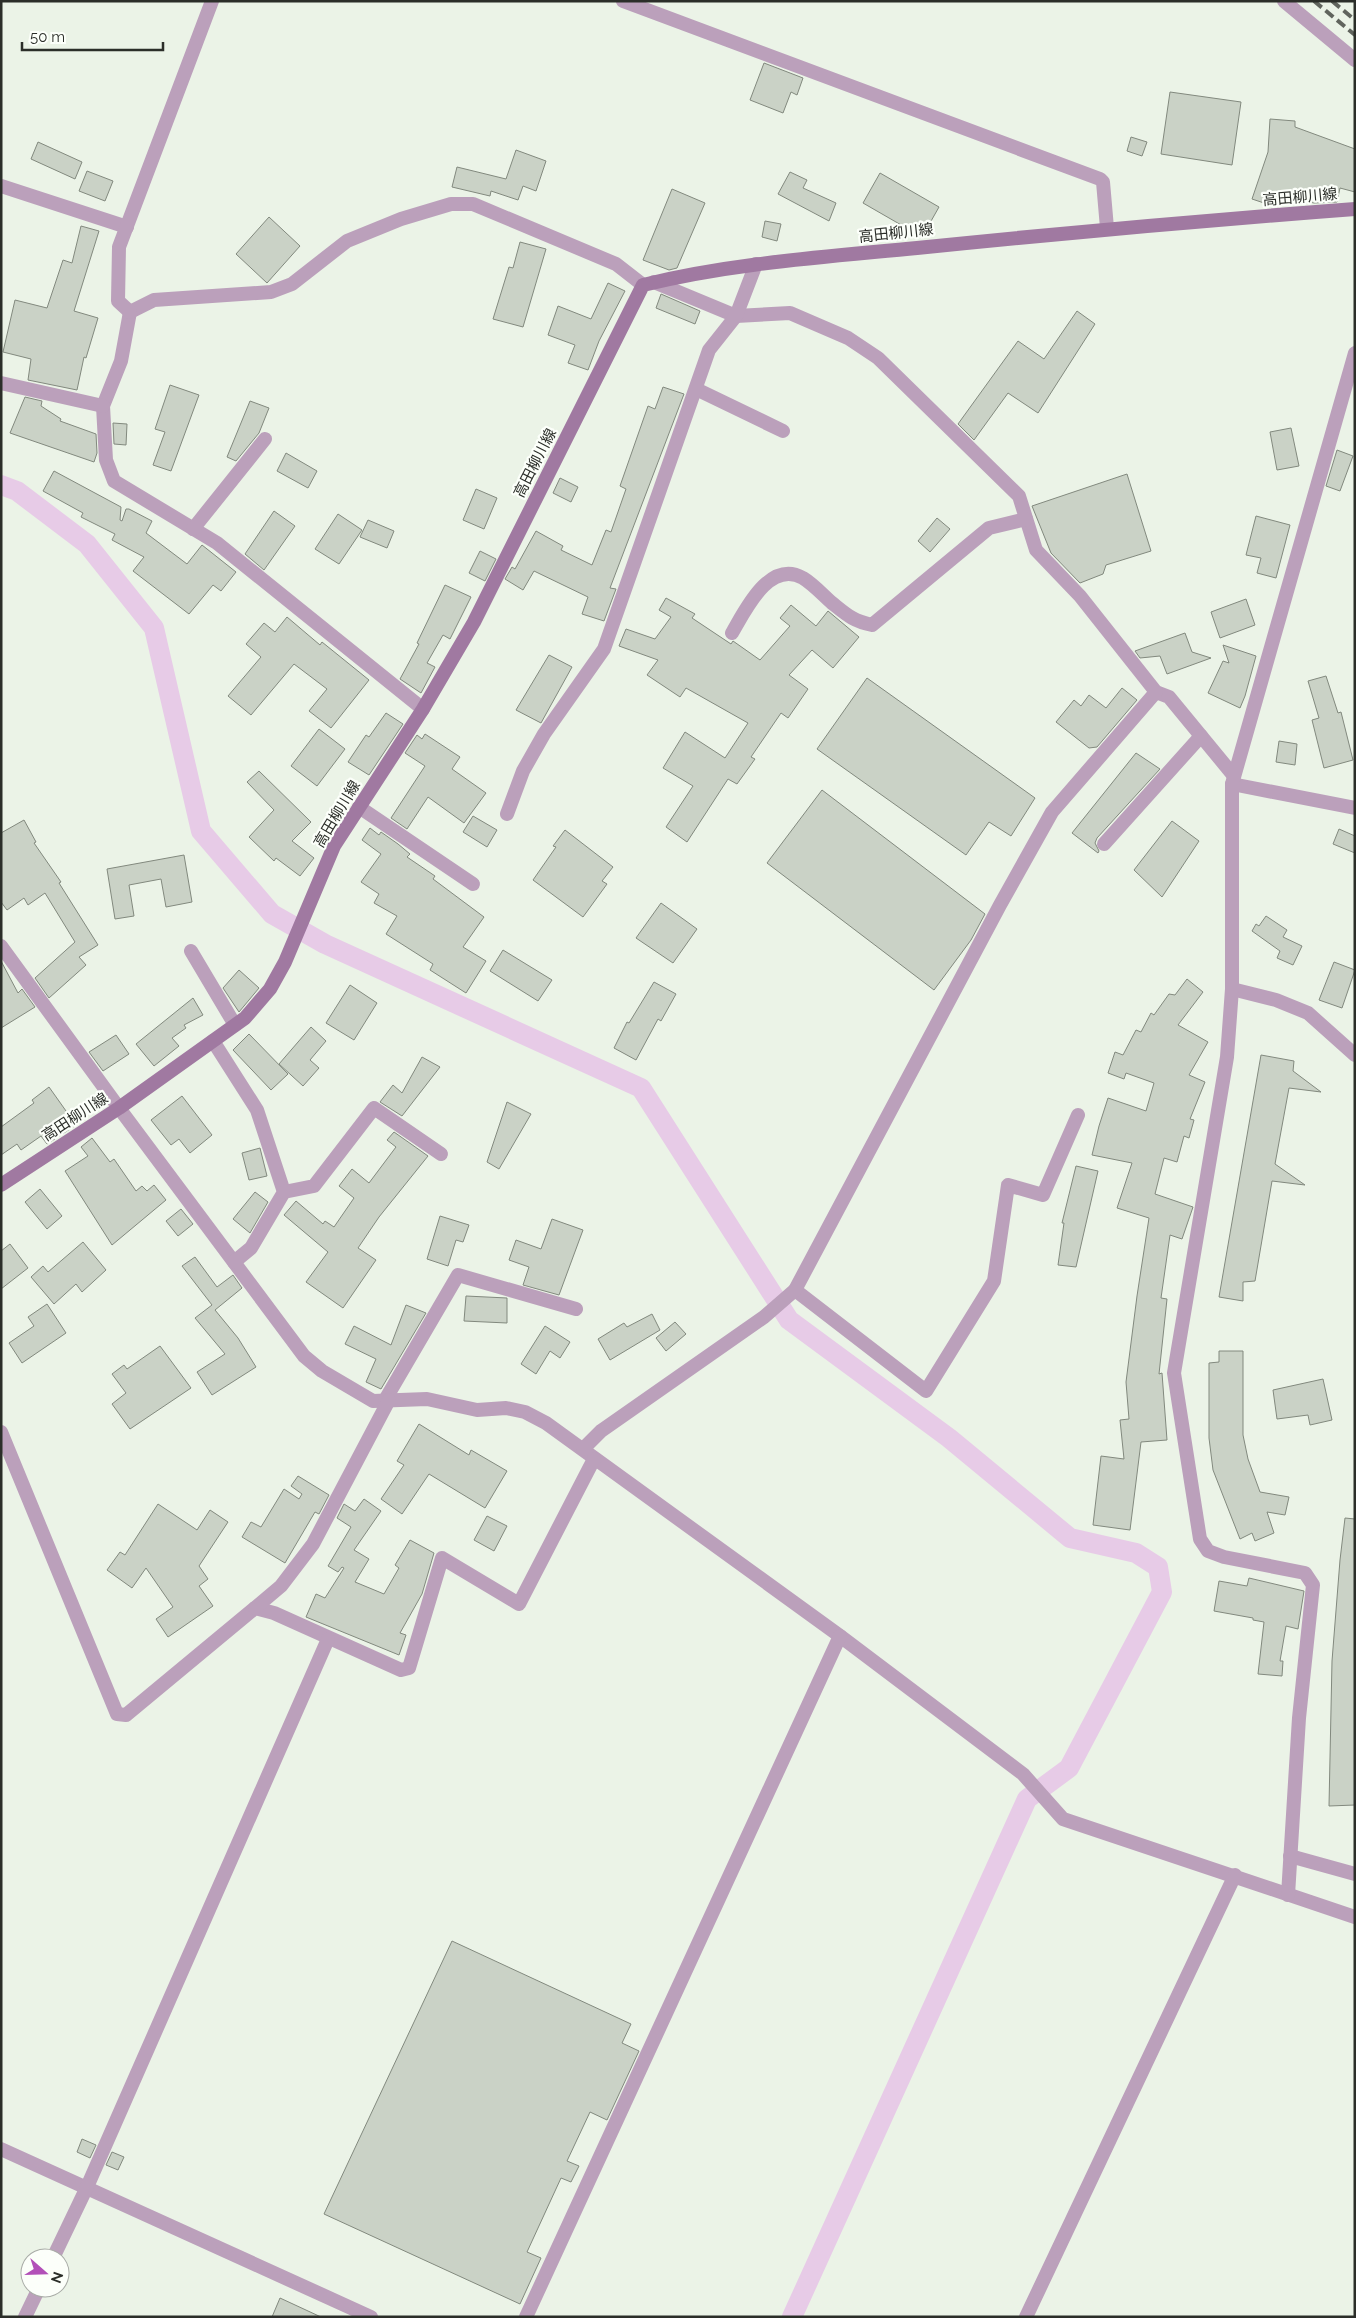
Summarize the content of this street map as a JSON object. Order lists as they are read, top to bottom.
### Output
{
  "streets": {
    "main road": ["高田柳川線"]
  },
  "scale_bar": "50 m",
  "north": "right"
}
